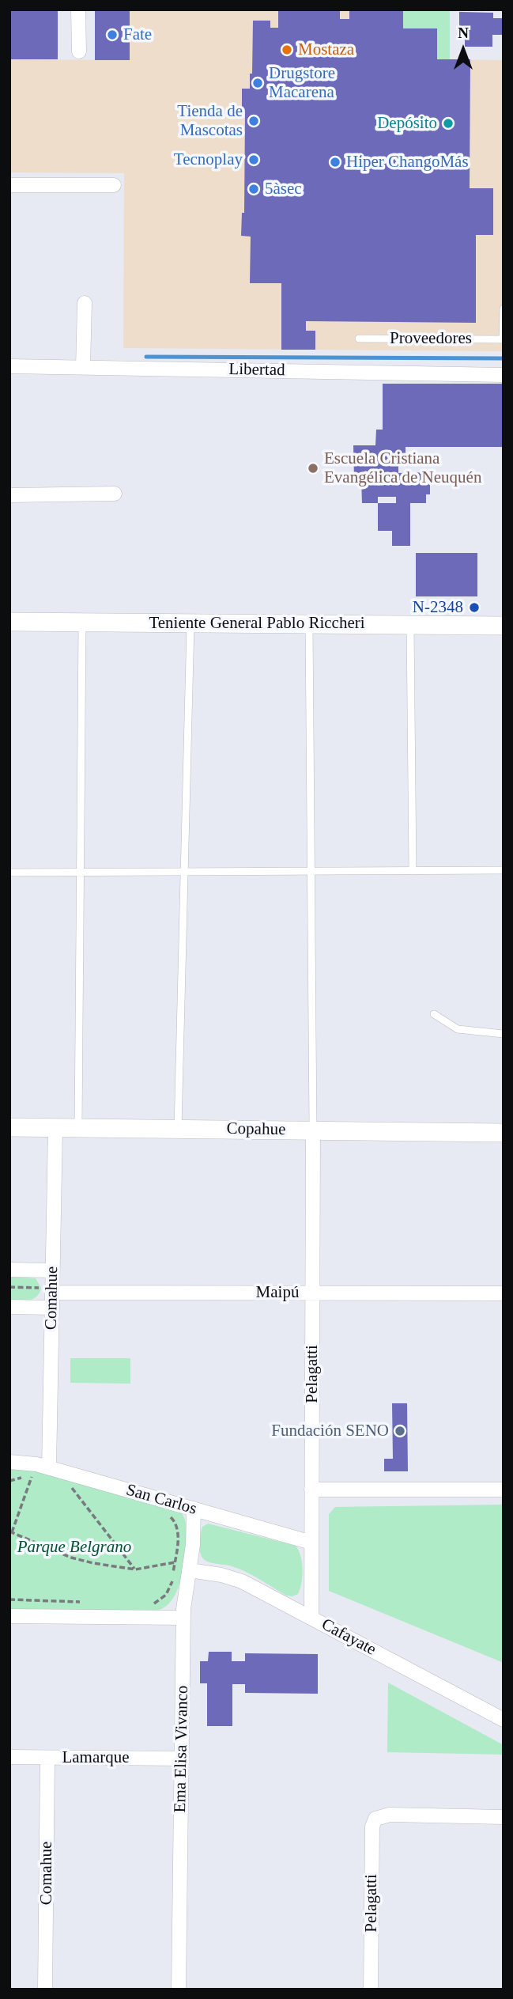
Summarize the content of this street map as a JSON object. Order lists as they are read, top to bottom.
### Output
{
  "streets": {
    "street": [
      "Libertad",
      "Teniente General Pablo Riccheri",
      "Copahue",
      "Maipú",
      "Comahue",
      "Pelagatti",
      "San Carlos",
      "Cafayate",
      "Ema Elisa Vivanco",
      "Lamarque"
    ],
    "lane": ["Proveedores"]
  },
  "crossings": [
    ["Copahue", "Comahue"],
    ["Copahue", "Pelagatti"],
    ["Maipú", "Comahue"],
    ["Maipú", "Pelagatti"],
    ["Comahue", "San Carlos"],
    ["Comahue", "Lamarque"],
    ["Pelagatti", "San Carlos"],
    ["Pelagatti", "Cafayate"],
    ["San Carlos", "Ema Elisa Vivanco"],
    ["Cafayate", "Ema Elisa Vivanco"],
    ["Ema Elisa Vivanco", "Lamarque"]
  ],
  "parks": ["Parque Belgrano"],
  "places": [
    "Fate",
    "Mostaza",
    "Drugstore Macarena",
    "Tienda de Mascotas",
    "Depósito",
    "Tecnoplay",
    "Hiper ChangoMás",
    "5àsec",
    "Escuela Cristiana Evangélica de Neuquén",
    "N-2348",
    "Fundación SENO"
  ],
  "north": "top"
}
